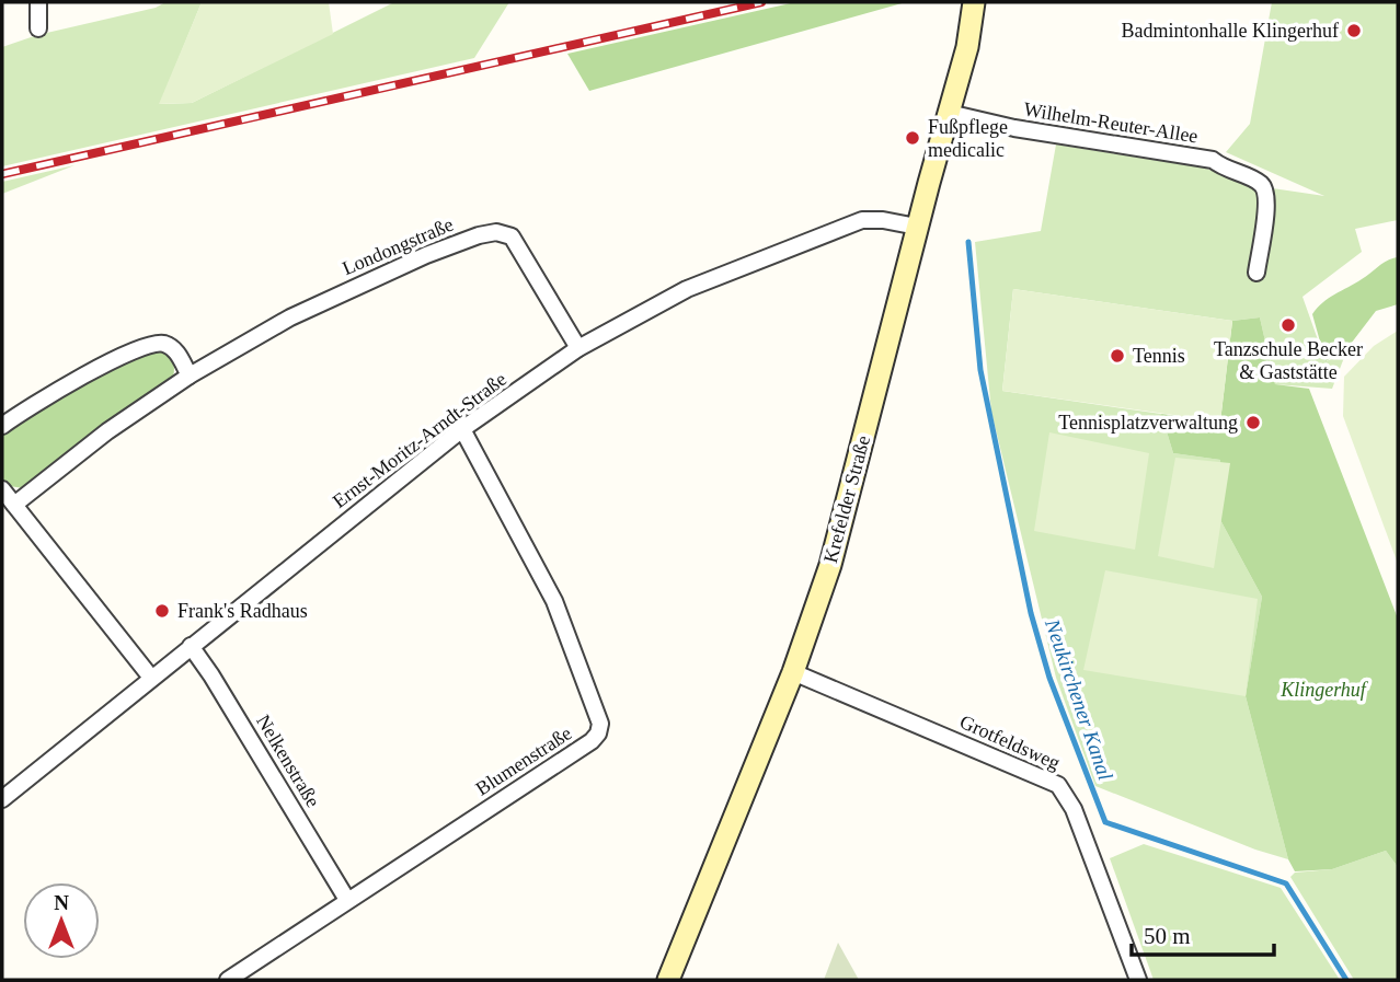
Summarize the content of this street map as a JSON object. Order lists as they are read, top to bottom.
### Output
{
  "streets": {
    "main road": ["Krefelder Straße"],
    "street": [
      "Wilhelm-Reuter-Allee",
      "Londongstraße",
      "Ernst-Moritz-Arndt-Straße",
      "Grotfeldsweg",
      "Nelkenstraße",
      "Blumenstraße"
    ]
  },
  "crossings": [
    ["Wilhelm-Reuter-Allee", "Krefelder Straße"],
    ["Londongstraße", "Ernst-Moritz-Arndt-Straße"],
    ["Ernst-Moritz-Arndt-Straße", "Krefelder Straße"],
    ["Ernst-Moritz-Arndt-Straße", "Nelkenstraße"],
    ["Ernst-Moritz-Arndt-Straße", "Blumenstraße"],
    ["Krefelder Straße", "Grotfeldsweg"],
    ["Nelkenstraße", "Blumenstraße"]
  ],
  "water": ["Neukirchener Kanal"],
  "parks": ["Klingerhuf"],
  "places": [
    "Badmintonhalle Klingerhuf",
    "Fußpflege medicalic",
    "Tanzschule Becker & Gaststätte",
    "Tennis",
    "Tennisplatzverwaltung",
    "Frank's Radhaus"
  ],
  "scale_bar": "50 m",
  "north": "top"
}
